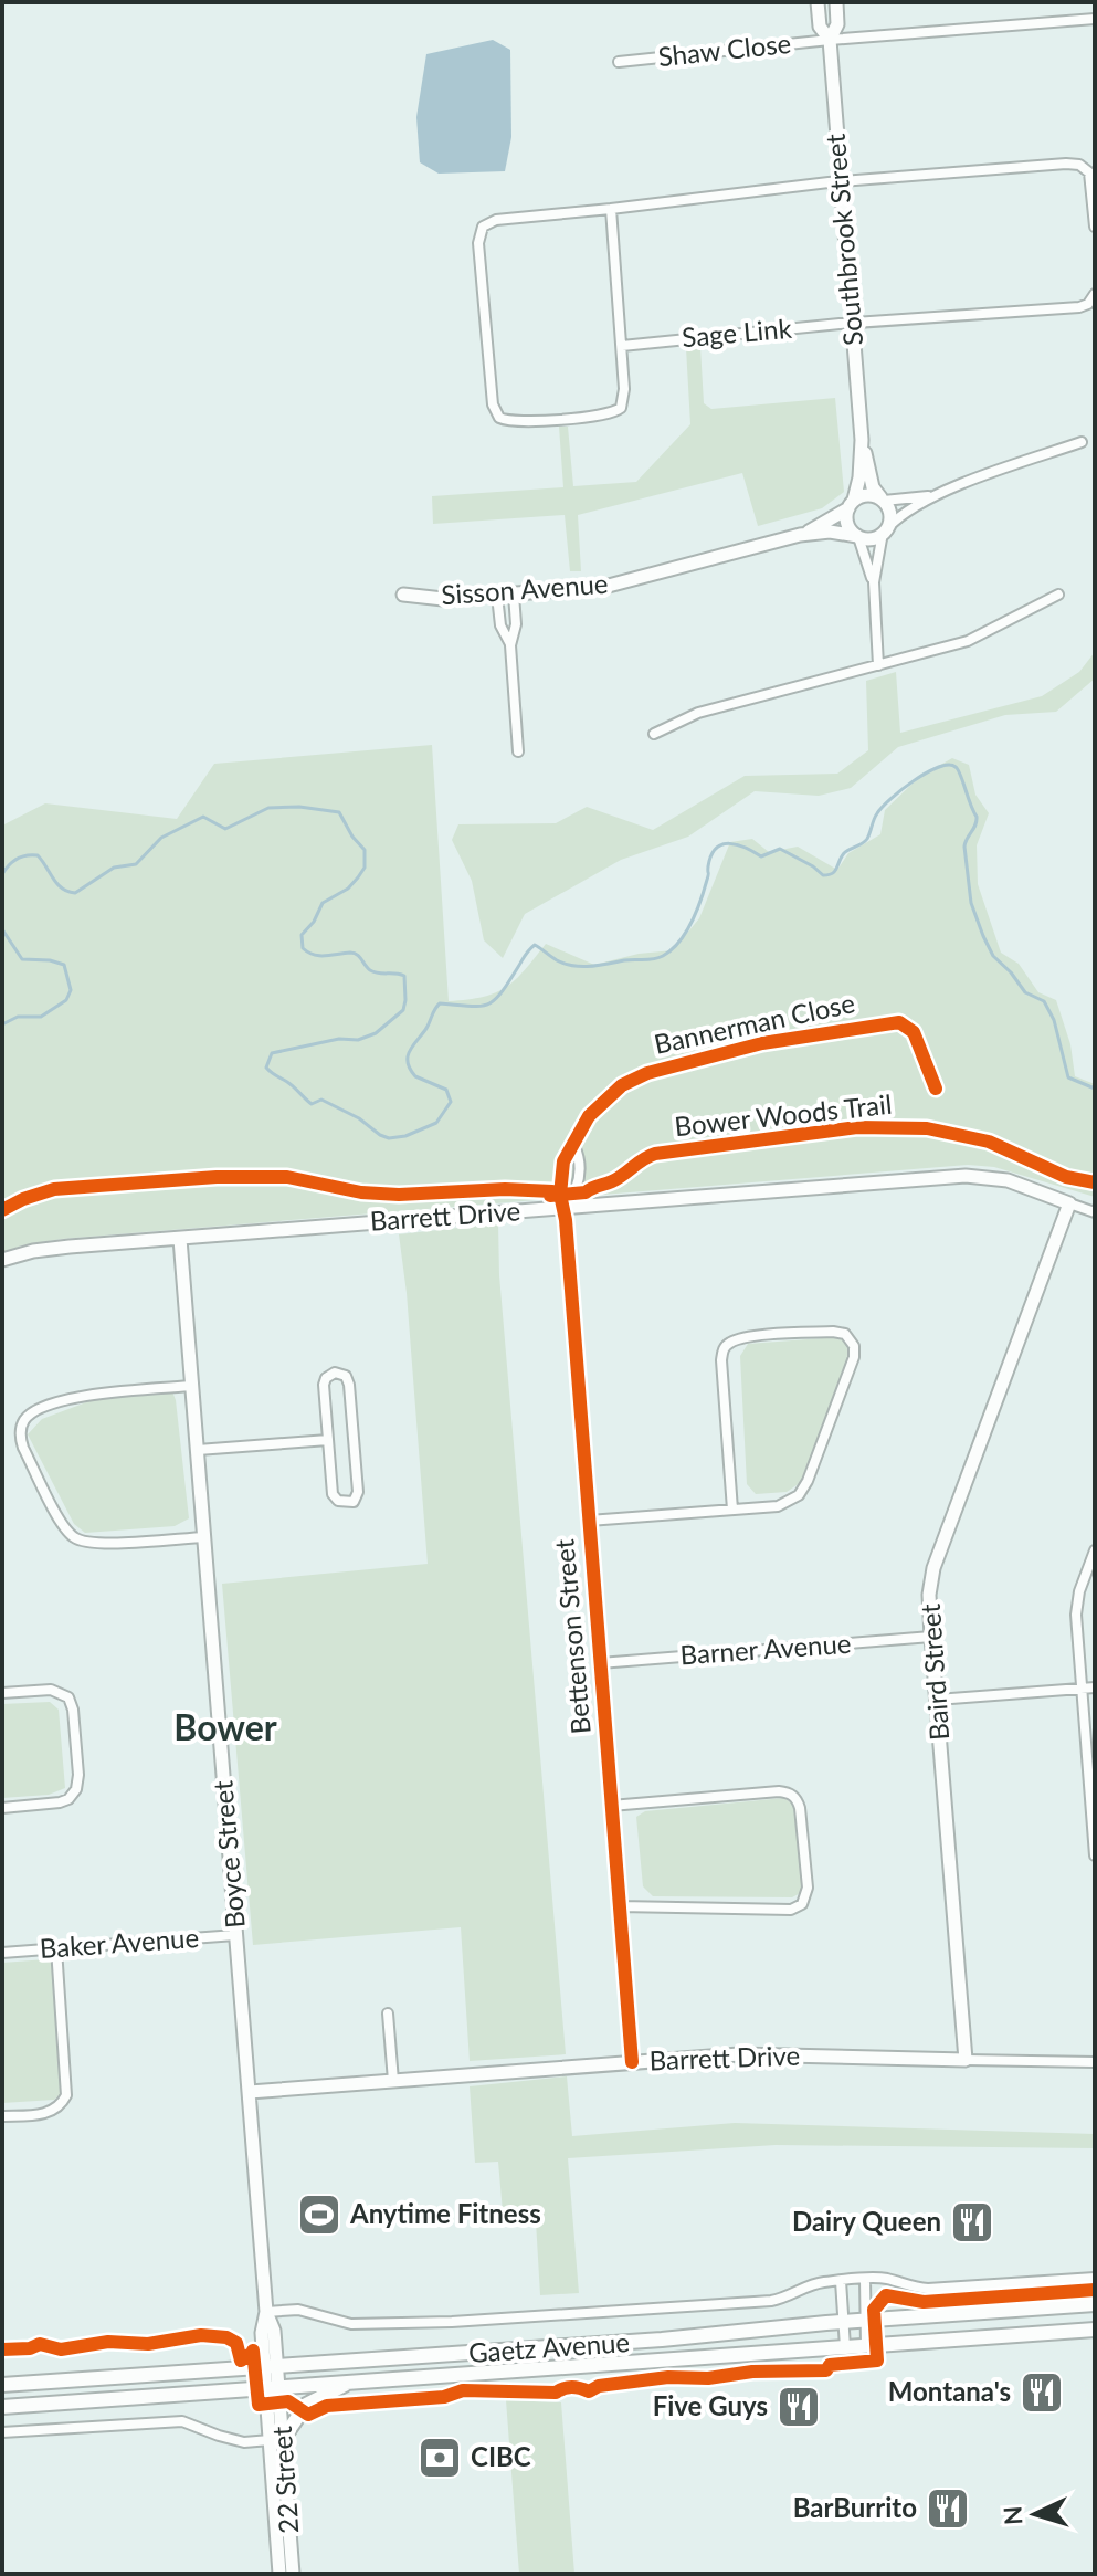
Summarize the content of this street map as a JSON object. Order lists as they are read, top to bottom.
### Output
{
  "streets": {
    "main road": ["Gaetz Avenue"],
    "street": [
      "Shaw Close",
      "Southbrook Street",
      "Sage Link",
      "Sisson Avenue",
      "Bannerman Close",
      "Barrett Drive",
      "Bettenson Street",
      "Barner Avenue",
      "Baird Street",
      "Boyce Street",
      "Baker Avenue",
      "22 Street"
    ],
    "cycle path": ["Bower Woods Trail"]
  },
  "crossings": [
    ["Shaw Close", "Southbrook Street"],
    ["Southbrook Street", "Sage Link"],
    ["Southbrook Street", "Sisson Avenue"],
    ["Bannerman Close", "Bettenson Street"],
    ["Barrett Drive", "Bettenson Street"],
    ["Barrett Drive", "Baird Street"],
    ["Barrett Drive", "Boyce Street"],
    ["Bettenson Street", "Barner Avenue"],
    ["Barner Avenue", "Baird Street"],
    ["Boyce Street", "Baker Avenue"],
    ["Boyce Street", "Gaetz Avenue"],
    ["Boyce Street", "22 Street"],
    ["Gaetz Avenue", "22 Street"]
  ],
  "districts": ["Bower"],
  "places": {
    "sports": ["Anytime Fitness"],
    "restaurant": [
      "Dairy Queen",
      "Montana's",
      "Five Guys",
      "BarBurrito"
    ],
    "bank": ["CIBC"]
  },
  "north": "left"
}
